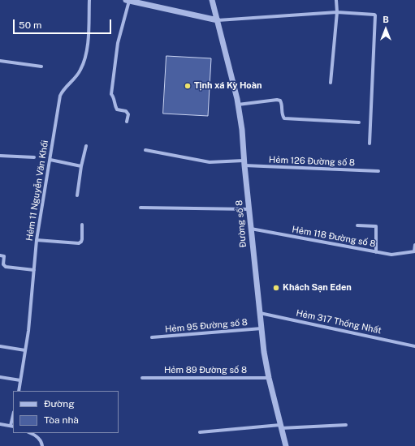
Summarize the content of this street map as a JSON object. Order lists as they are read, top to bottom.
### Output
{
  "streets": {
    "street": [
      "Hẻm 126 Đường số 8",
      "Hẻm 11 Nguyễn Văn Khối",
      "Đường số 8",
      "Hẻm 118 Đường số 8",
      "Hẻm 317 Thống Nhất",
      "Hẻm 95 Đường số 8",
      "Hẻm 89 Đường số 8"
    ]
  },
  "crossings": [
    ["Hẻm 126 Đường số 8", "Đường số 8"],
    ["Đường số 8", "Hẻm 118 Đường số 8"],
    ["Đường số 8", "Hẻm 317 Thống Nhất"],
    ["Đường số 8", "Hẻm 95 Đường số 8"],
    ["Đường số 8", "Hẻm 89 Đường số 8"]
  ],
  "places": ["Tịnh xá Kỳ Hoàn", "Khách Sạn Eden"],
  "legend": ["Đường", "Tòa nhà"],
  "scale_bar": "50 m",
  "north": "top"
}
